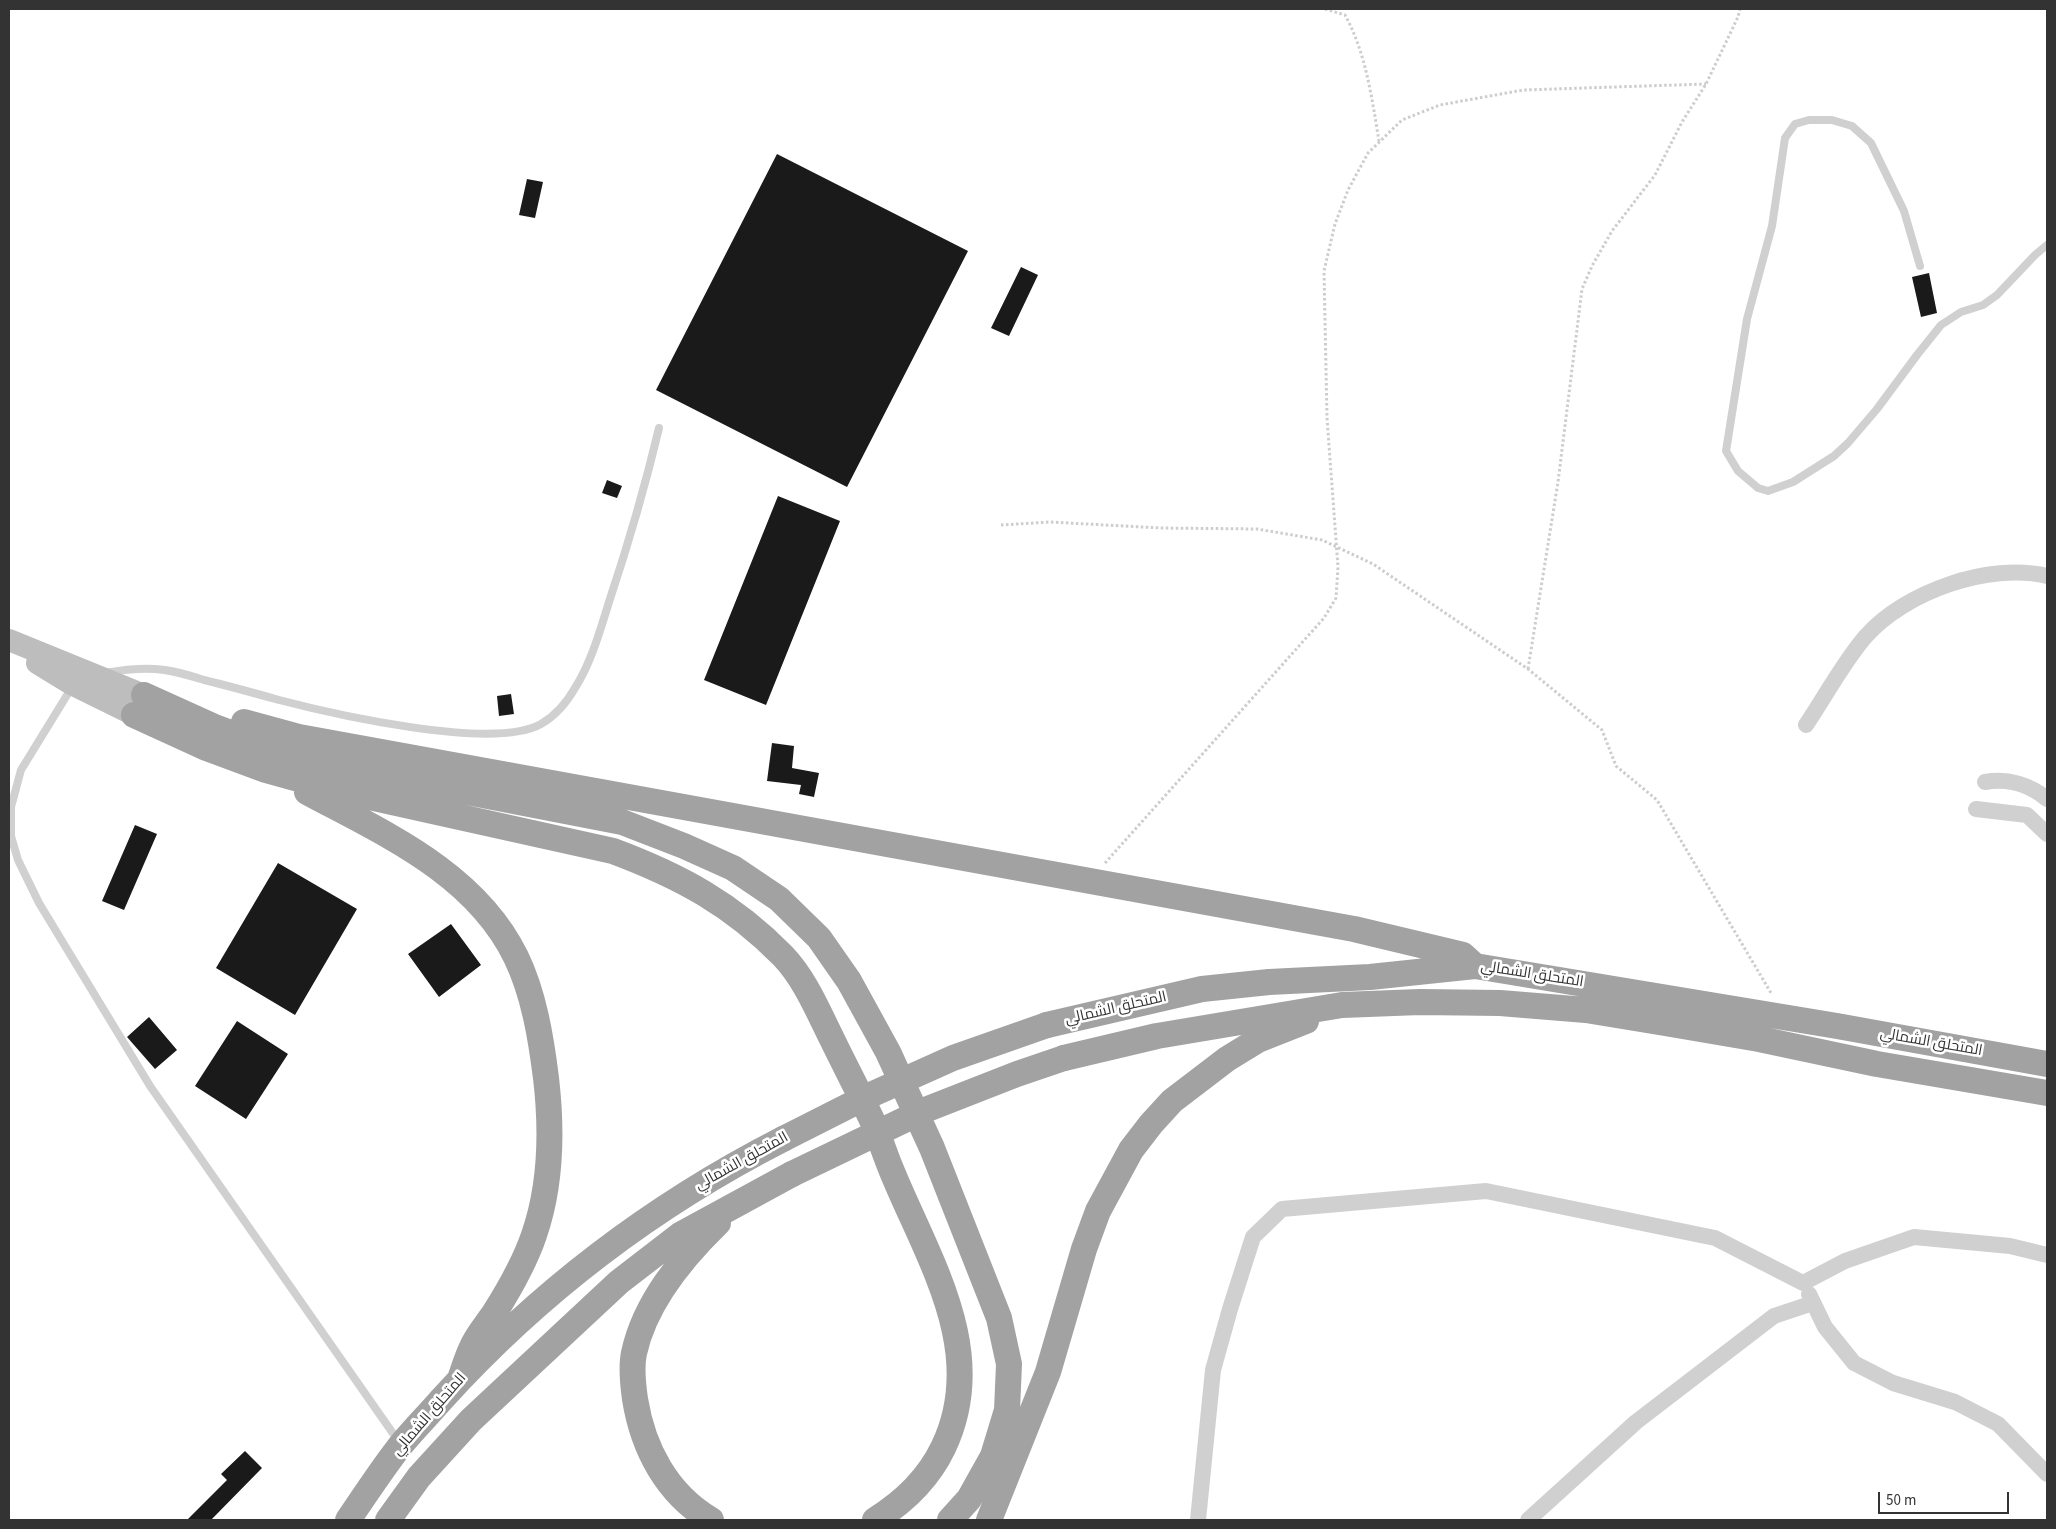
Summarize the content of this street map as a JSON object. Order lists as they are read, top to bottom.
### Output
{
  "streets": {
    "highway": ["المتحلق الشمالي"]
  },
  "scale_bar": "50 m"
}
